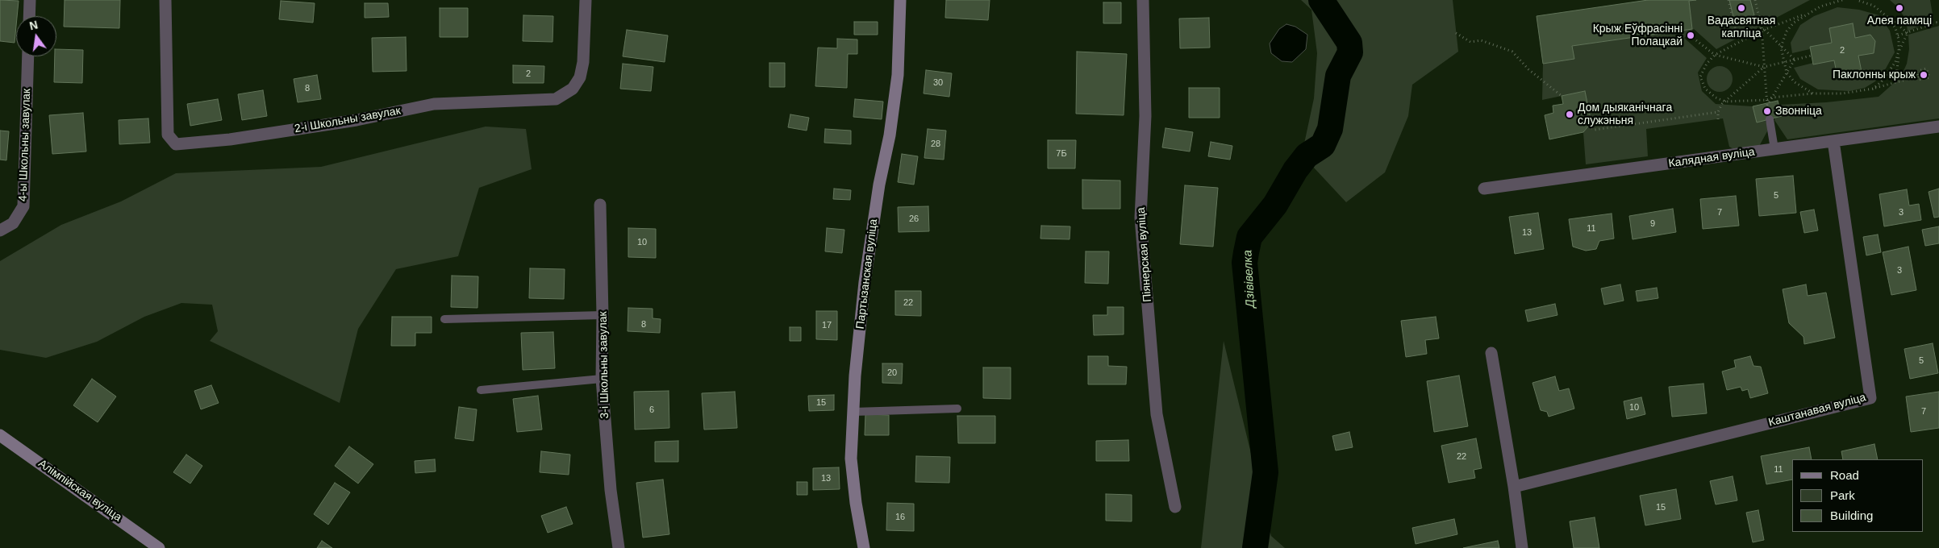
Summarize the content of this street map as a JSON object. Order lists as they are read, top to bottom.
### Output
{
  "streets": {
    "street": [
      "2-і Школьны завулак",
      "4-ы Школьны завулак",
      "Калядная вуліца",
      "Піянерская вуліца",
      "Партызанская вуліца",
      "3-і Школьны завулак",
      "Каштанавая вуліца",
      "Алімпійская вуліца"
    ]
  },
  "crossings": [
    ["Калядная вуліца", "Каштанавая вуліца"]
  ],
  "water": ["Дзівівелка"],
  "places": [
    "Вадасвятная капліца",
    "Алея памяці",
    "Крыж Еўфрасінні Полацкай",
    "Паклонны крыж",
    "Звонніца",
    "Дом дыяканічнага служэньня"
  ],
  "house_numbers": [
    "2",
    "2",
    "30",
    "8",
    "28",
    "7Б",
    "5",
    "7",
    "3",
    "26",
    "9",
    "11",
    "13",
    "10",
    "3",
    "22",
    "8",
    "17",
    "5",
    "20",
    "15",
    "10",
    "6",
    "7",
    "22",
    "11",
    "13",
    "15",
    "16"
  ],
  "legend": ["Road", "Park", "Building"],
  "north": "top"
}
